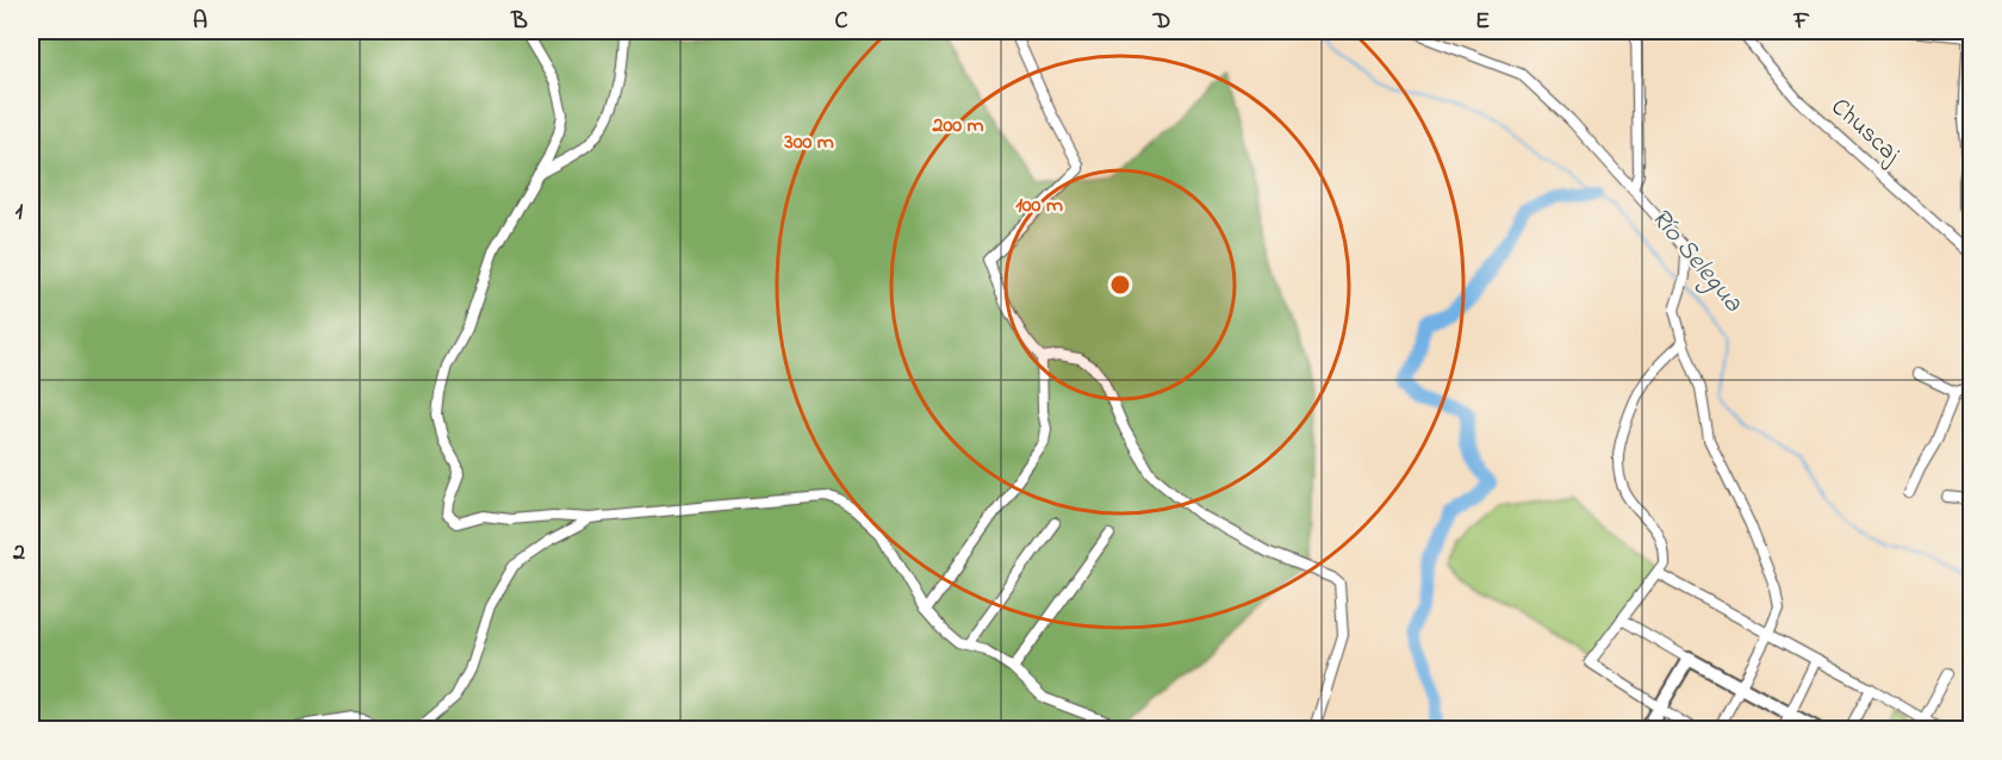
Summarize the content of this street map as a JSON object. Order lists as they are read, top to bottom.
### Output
{
  "streets": {
    "street": ["Chuscaj"]
  },
  "water": ["Río Selegua"],
  "grid": {
    "columns": [
      "A",
      "B",
      "C",
      "D",
      "E",
      "F"
    ],
    "rows": ["1", "2"]
  },
  "rings": ["200 m", "300 m", "100 m"]
}
